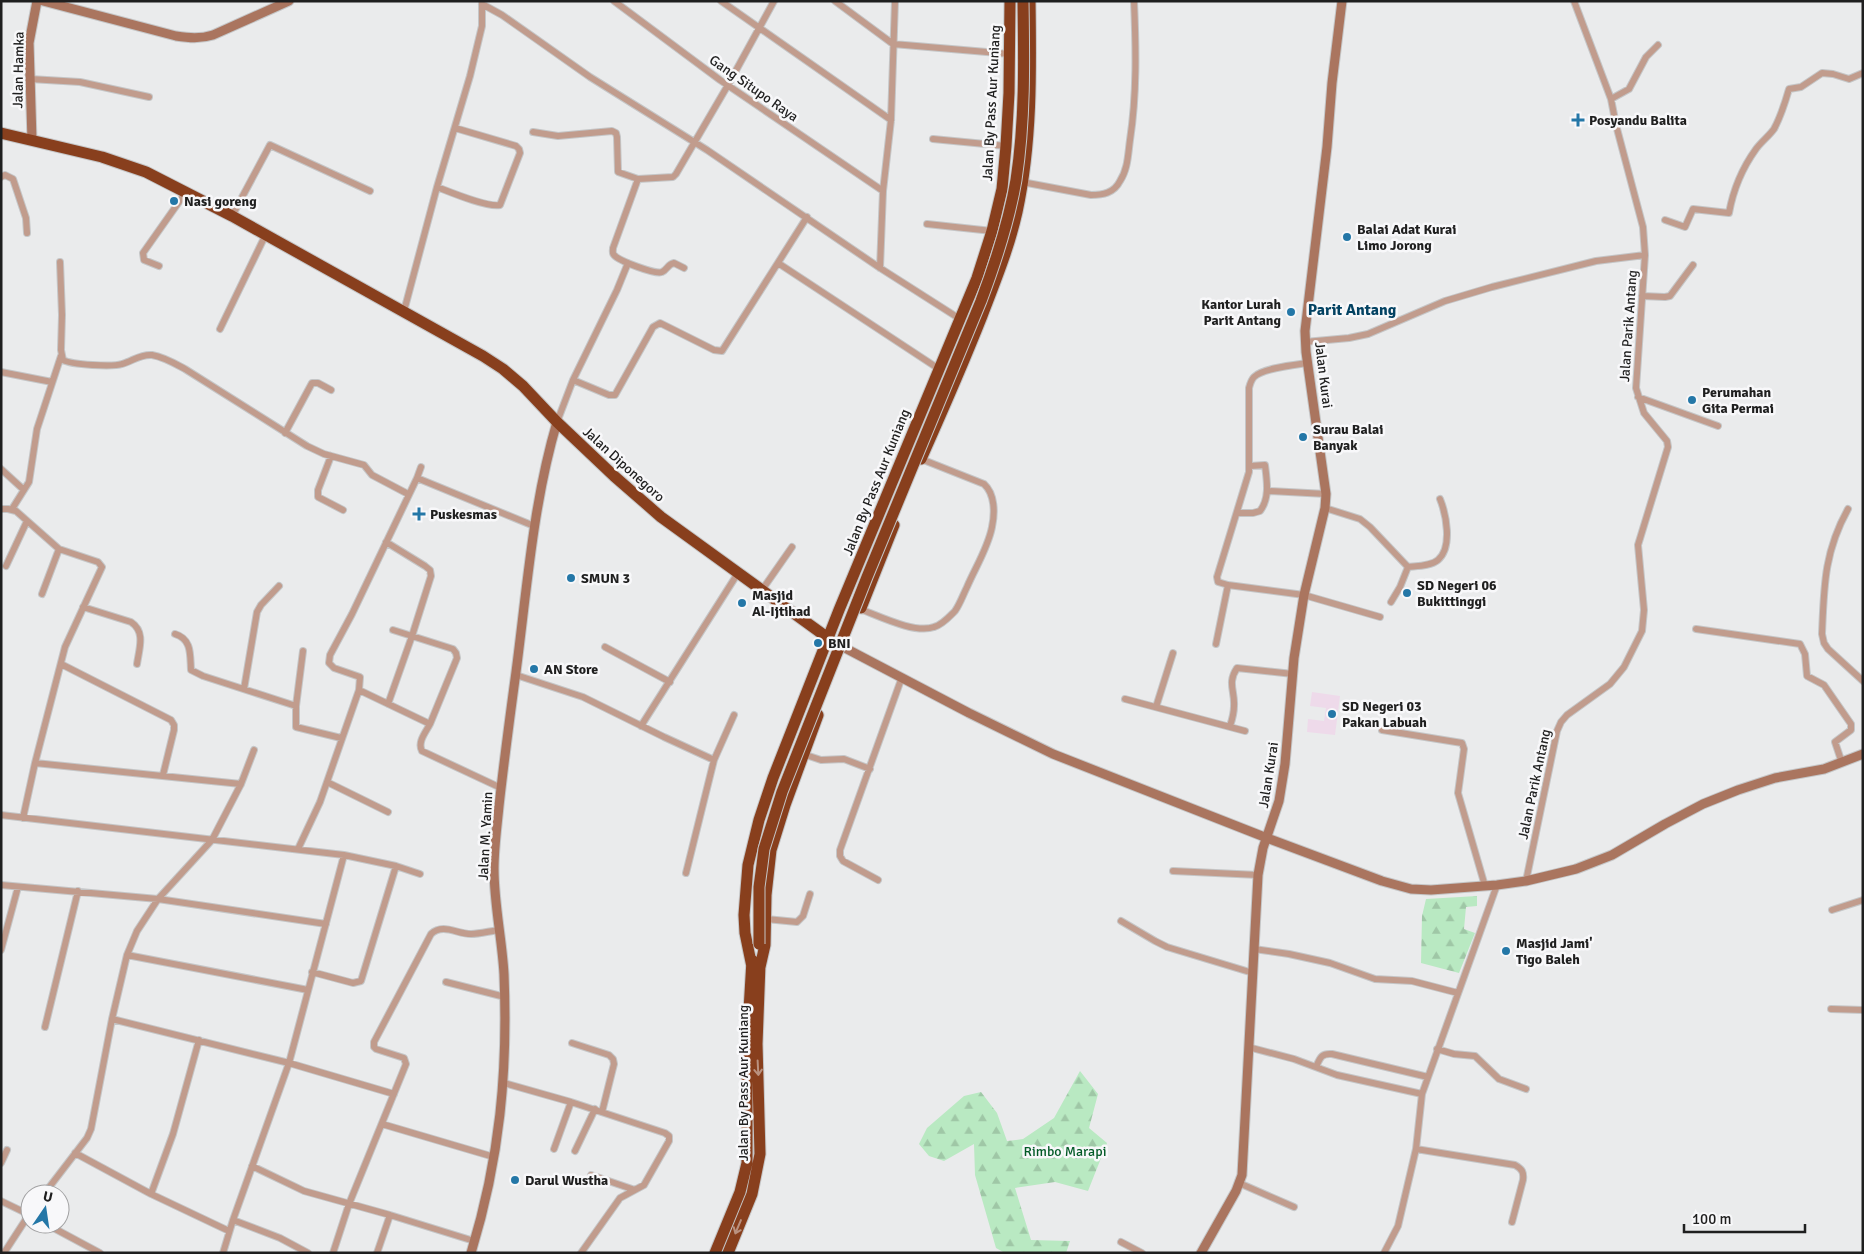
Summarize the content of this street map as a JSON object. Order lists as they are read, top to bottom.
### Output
{
  "streets": {
    "highway": ["Jalan By Pass Aur Kuniang", "Jalan Diponegoro"],
    "street": [
      "Jalan Hamka",
      "Gang Situpo Raya",
      "Jalan Parik Antang",
      "Jalan Kurai",
      "Jalan M. Yamin"
    ]
  },
  "crossings": [
    ["Jalan Hamka", "Jalan Diponegoro"],
    ["Jalan By Pass Aur Kuniang", "Jalan Diponegoro"],
    ["Jalan Diponegoro", "Jalan M. Yamin"]
  ],
  "districts": ["Parit Antang"],
  "parks": ["Rimbo Marapi"],
  "places": {
    "health": ["Posyandu Balita", "Puskesmas"],
    "other": [
      "Nasi goreng",
      "Balai Adat Kurai Limo Jorong",
      "Kantor Lurah Parit Antang",
      "Perumahan Gita Permai",
      "Surau Balai Banyak",
      "SMUN 3",
      "SD Negeri 06 Bukittinggi",
      "Masjid Al-Ijtihad",
      "BNI",
      "AN Store",
      "SD Negeri 03 Pakan Labuah",
      "Masjid Jami' Tigo Baleh",
      "Darul Wustha"
    ]
  },
  "scale_bar": "100 m",
  "north": "top"
}
